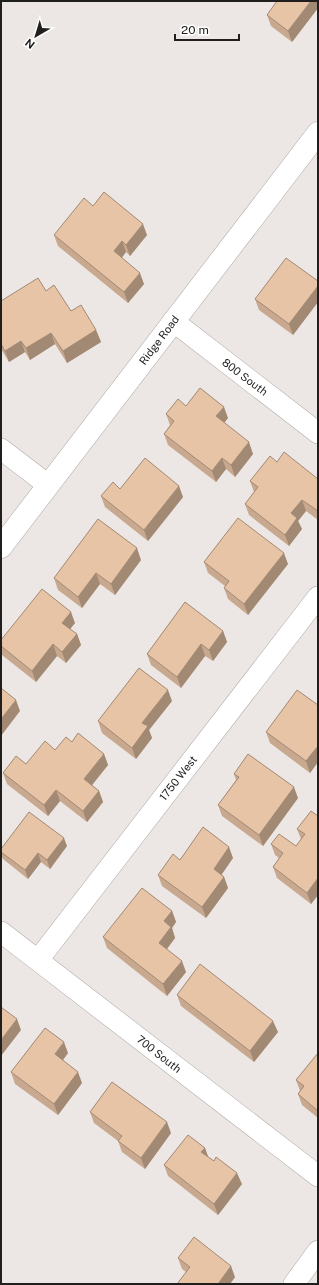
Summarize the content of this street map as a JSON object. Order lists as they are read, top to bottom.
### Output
{
  "streets": {
    "street": [
      "Ridge Road",
      "800 South",
      "1750 West",
      "700 South"
    ]
  },
  "crossings": [
    ["Ridge Road", "800 South"],
    ["1750 West", "700 South"]
  ],
  "scale_bar": "20 m",
  "north": "bottom left"
}
